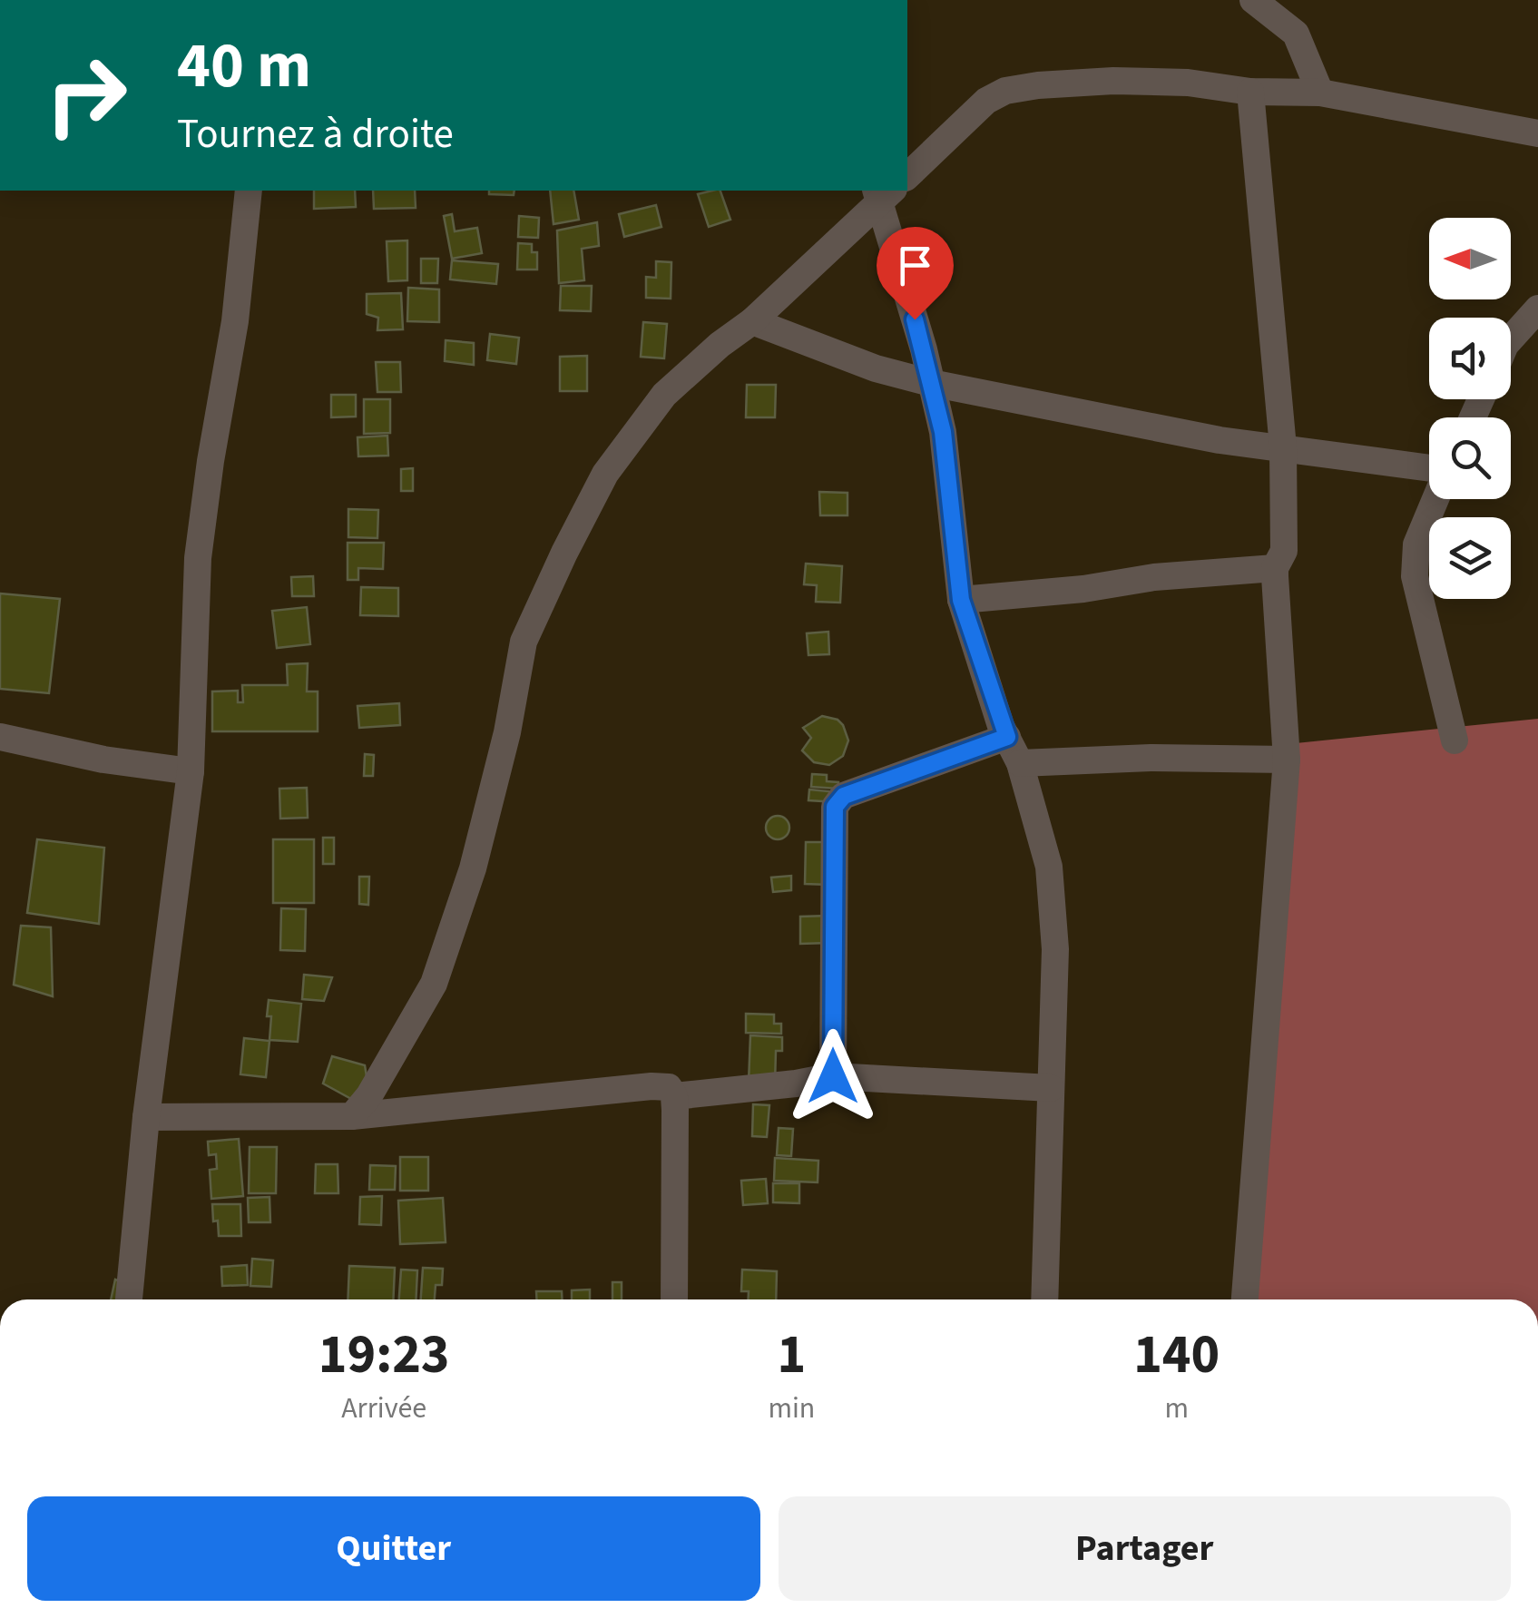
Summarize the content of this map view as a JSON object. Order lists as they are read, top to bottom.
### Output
{
  "north": "left",
  "page": {
    "turn": ["40 m", "Tournez à droite"],
    "eta": [
      "19:23",
      "Arrivée",
      "1",
      "min",
      "140",
      "m"
    ],
    "buttons": ["Quitter", "Partager"]
  }
}
